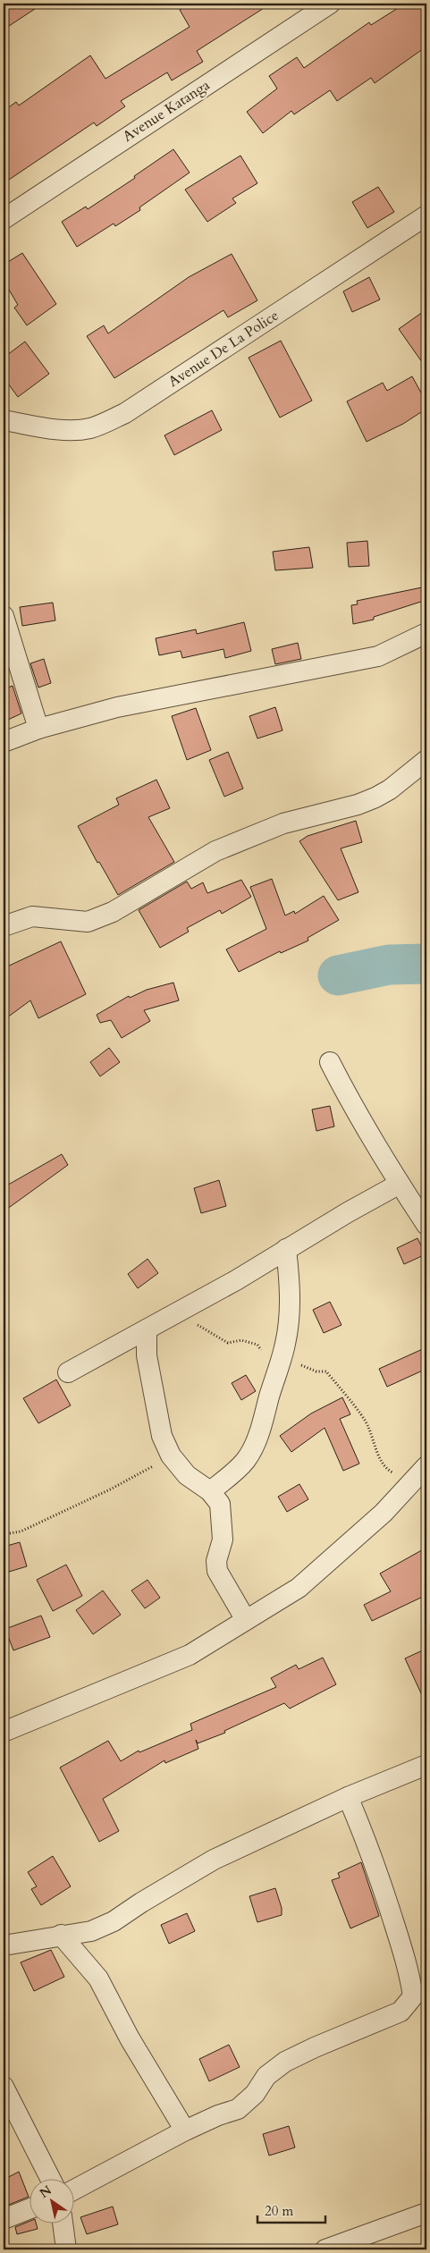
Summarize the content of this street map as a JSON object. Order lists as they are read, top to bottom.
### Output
{
  "streets": {
    "street": ["Avenue Katanga", "Avenue De La Police"]
  },
  "scale_bar": "20 m",
  "north": "top left"
}
